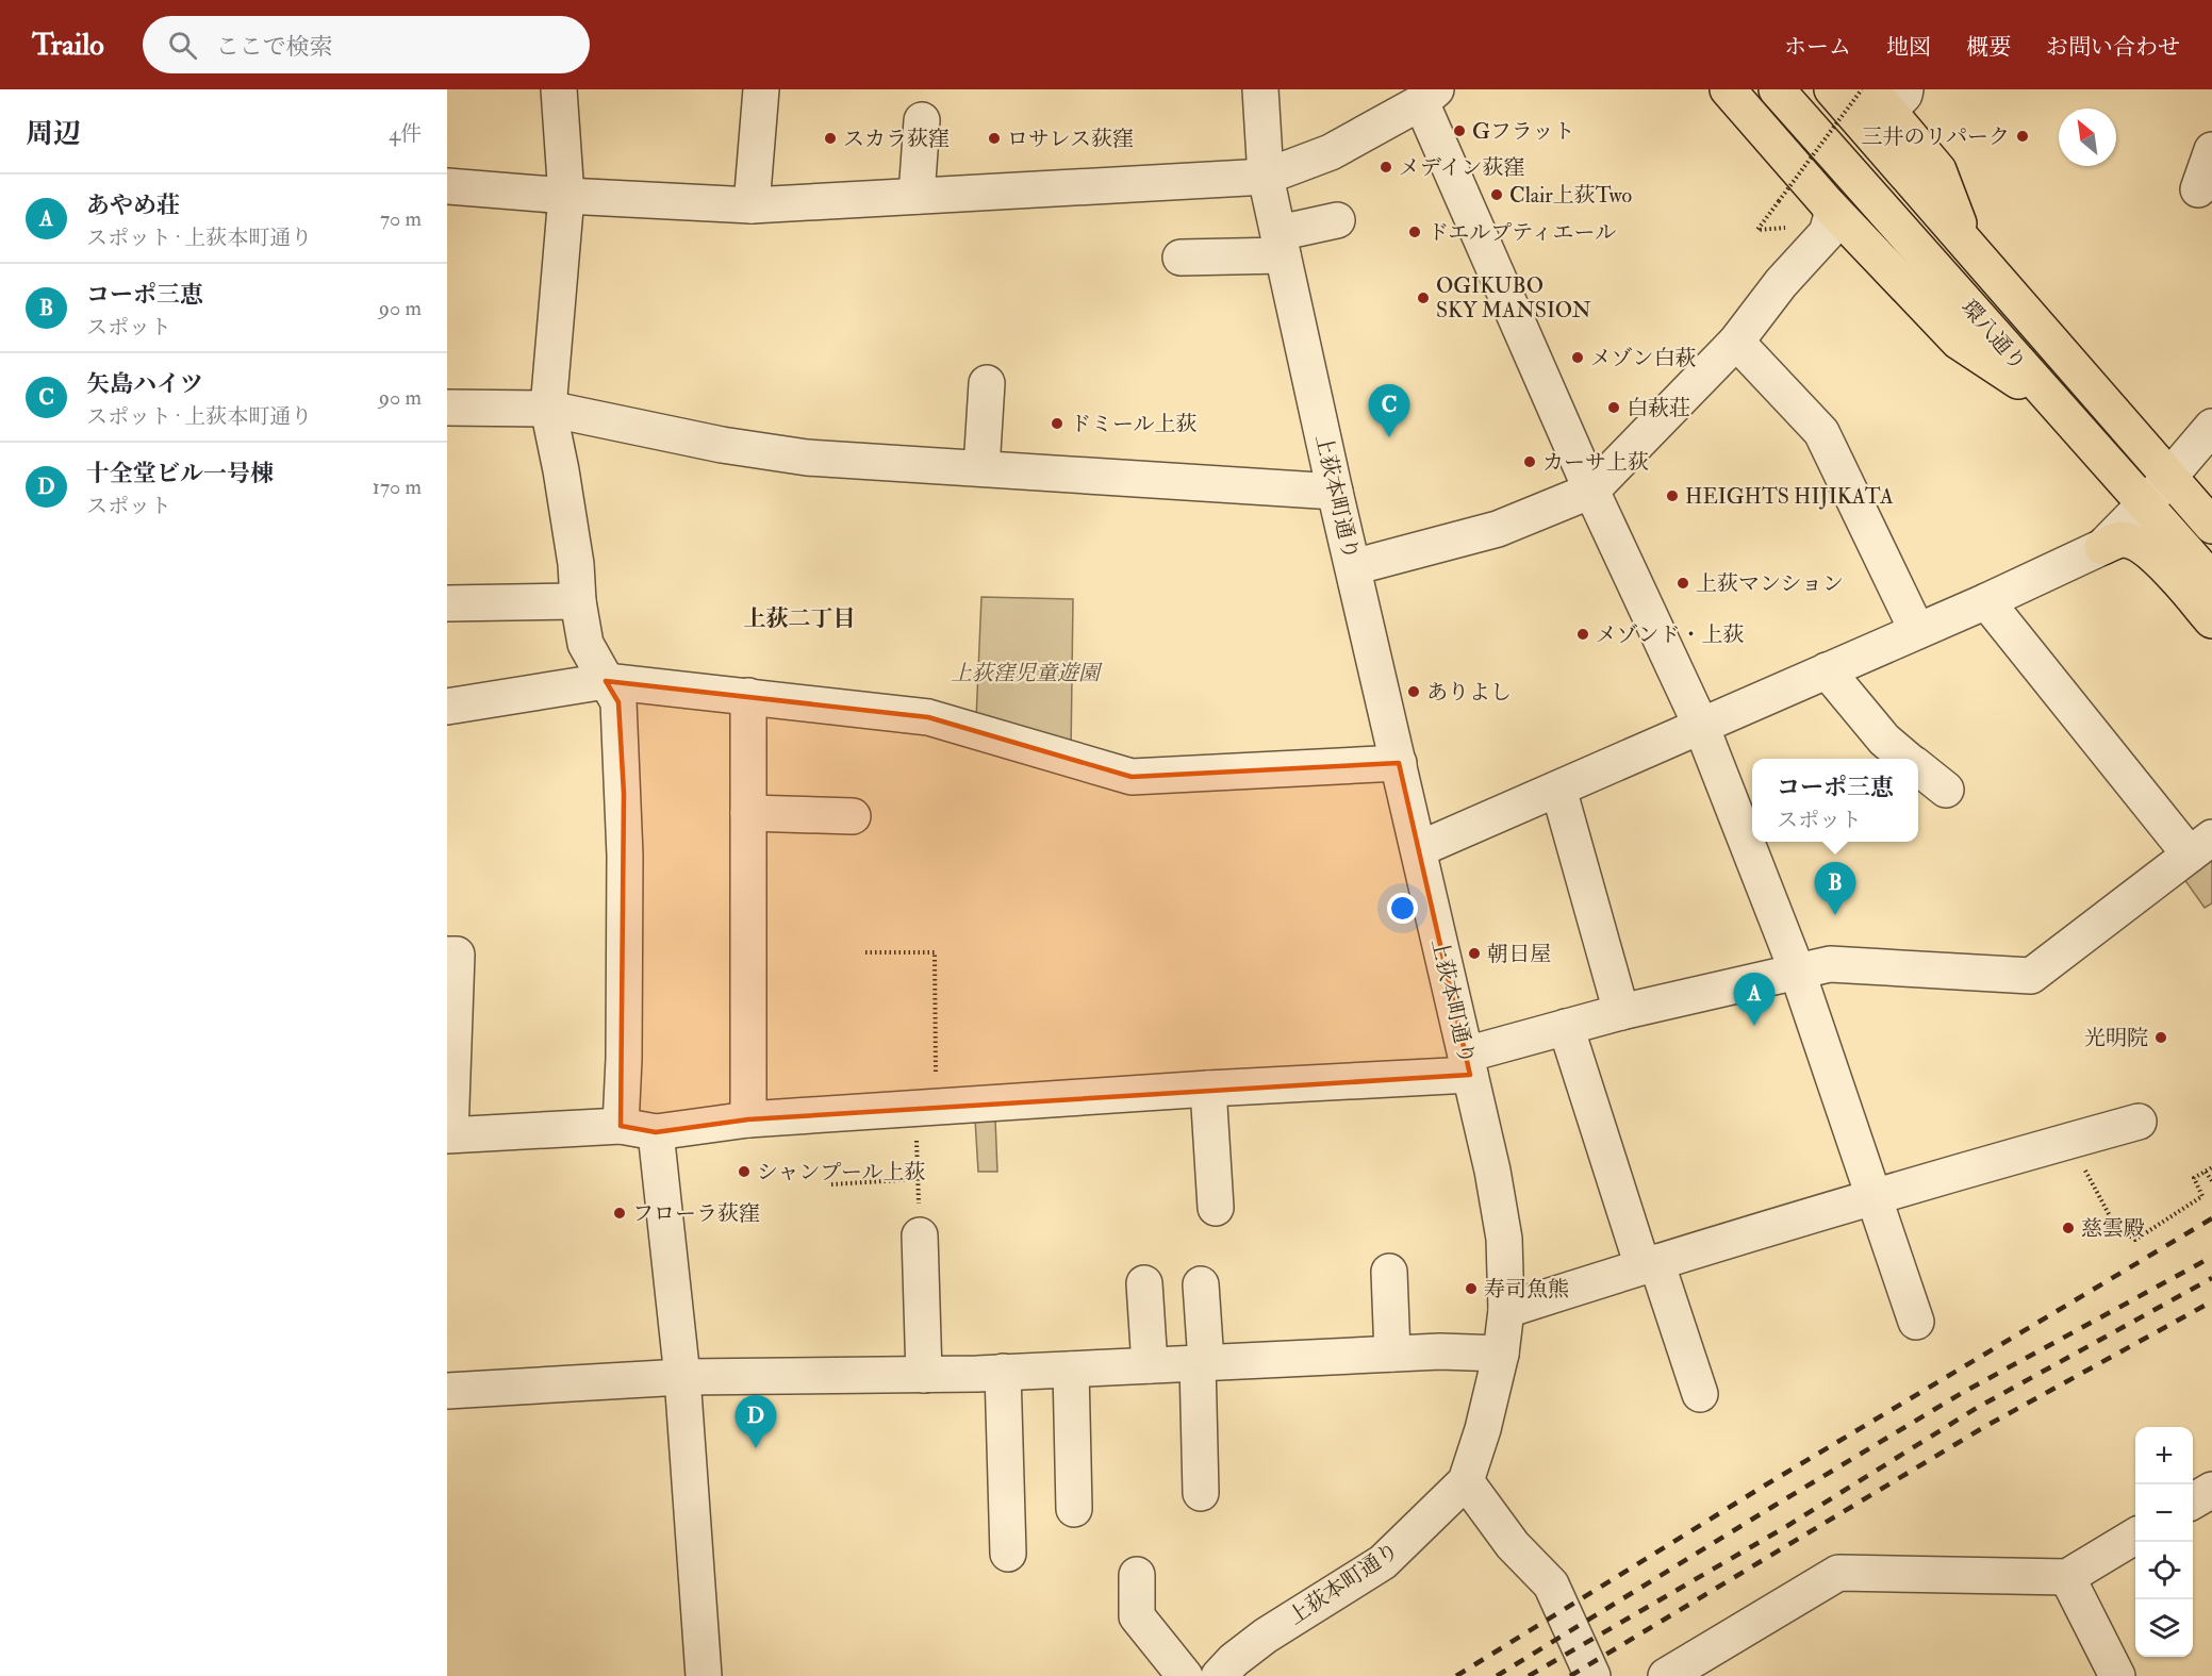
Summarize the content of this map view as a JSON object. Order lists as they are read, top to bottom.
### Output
{
  "streets": {
    "main road": ["環八通り"],
    "street": ["上荻本町通り"]
  },
  "districts": ["上荻二丁目"],
  "parks": ["上荻窪児童遊園"],
  "places": [
    "Gフラット",
    "三井のリパーク",
    "スカラ荻窪",
    "ロサレス荻窪",
    "メデイン荻窪",
    "Clair上荻Two",
    "ドエルプティエール",
    "OGIKUBO SKY MANSION",
    "メゾン白萩",
    "白萩荘",
    "ドミール上荻",
    "カーサ上荻",
    "HEIGHTS HIJIKATA",
    "上荻マンション",
    "メゾンド・上荻",
    "ありよし",
    "朝日屋",
    "光明院",
    "シャンプール上荻",
    "フローラ荻窪",
    "慈雲殿",
    "寿司魚熊"
  ],
  "north": "top left",
  "page": {
    "header": "Trailo",
    "search": "ここで検索",
    "nav": [
      "ホーム",
      "地図",
      "概要",
      "お問い合わせ"
    ],
    "heading": ["周辺", "4件"],
    "list": [
      {
        "mark": "A",
        "name": "あやめ荘",
        "note": "スポット · 上荻本町通り",
        "value": "70 m"
      },
      {
        "mark": "B",
        "name": "コーポ三恵",
        "note": "スポット",
        "value": "90 m"
      },
      {
        "mark": "C",
        "name": "矢島ハイツ",
        "note": "スポット · 上荻本町通り",
        "value": "90 m"
      },
      {
        "mark": "D",
        "name": "十全堂ビル一号棟",
        "note": "スポット",
        "value": "170 m"
      }
    ],
    "pins": [
      "C",
      "B",
      "A",
      "D"
    ],
    "popup": ["コーポ三恵", "スポット"],
    "map_buttons": ["+", "−"]
  }
}
